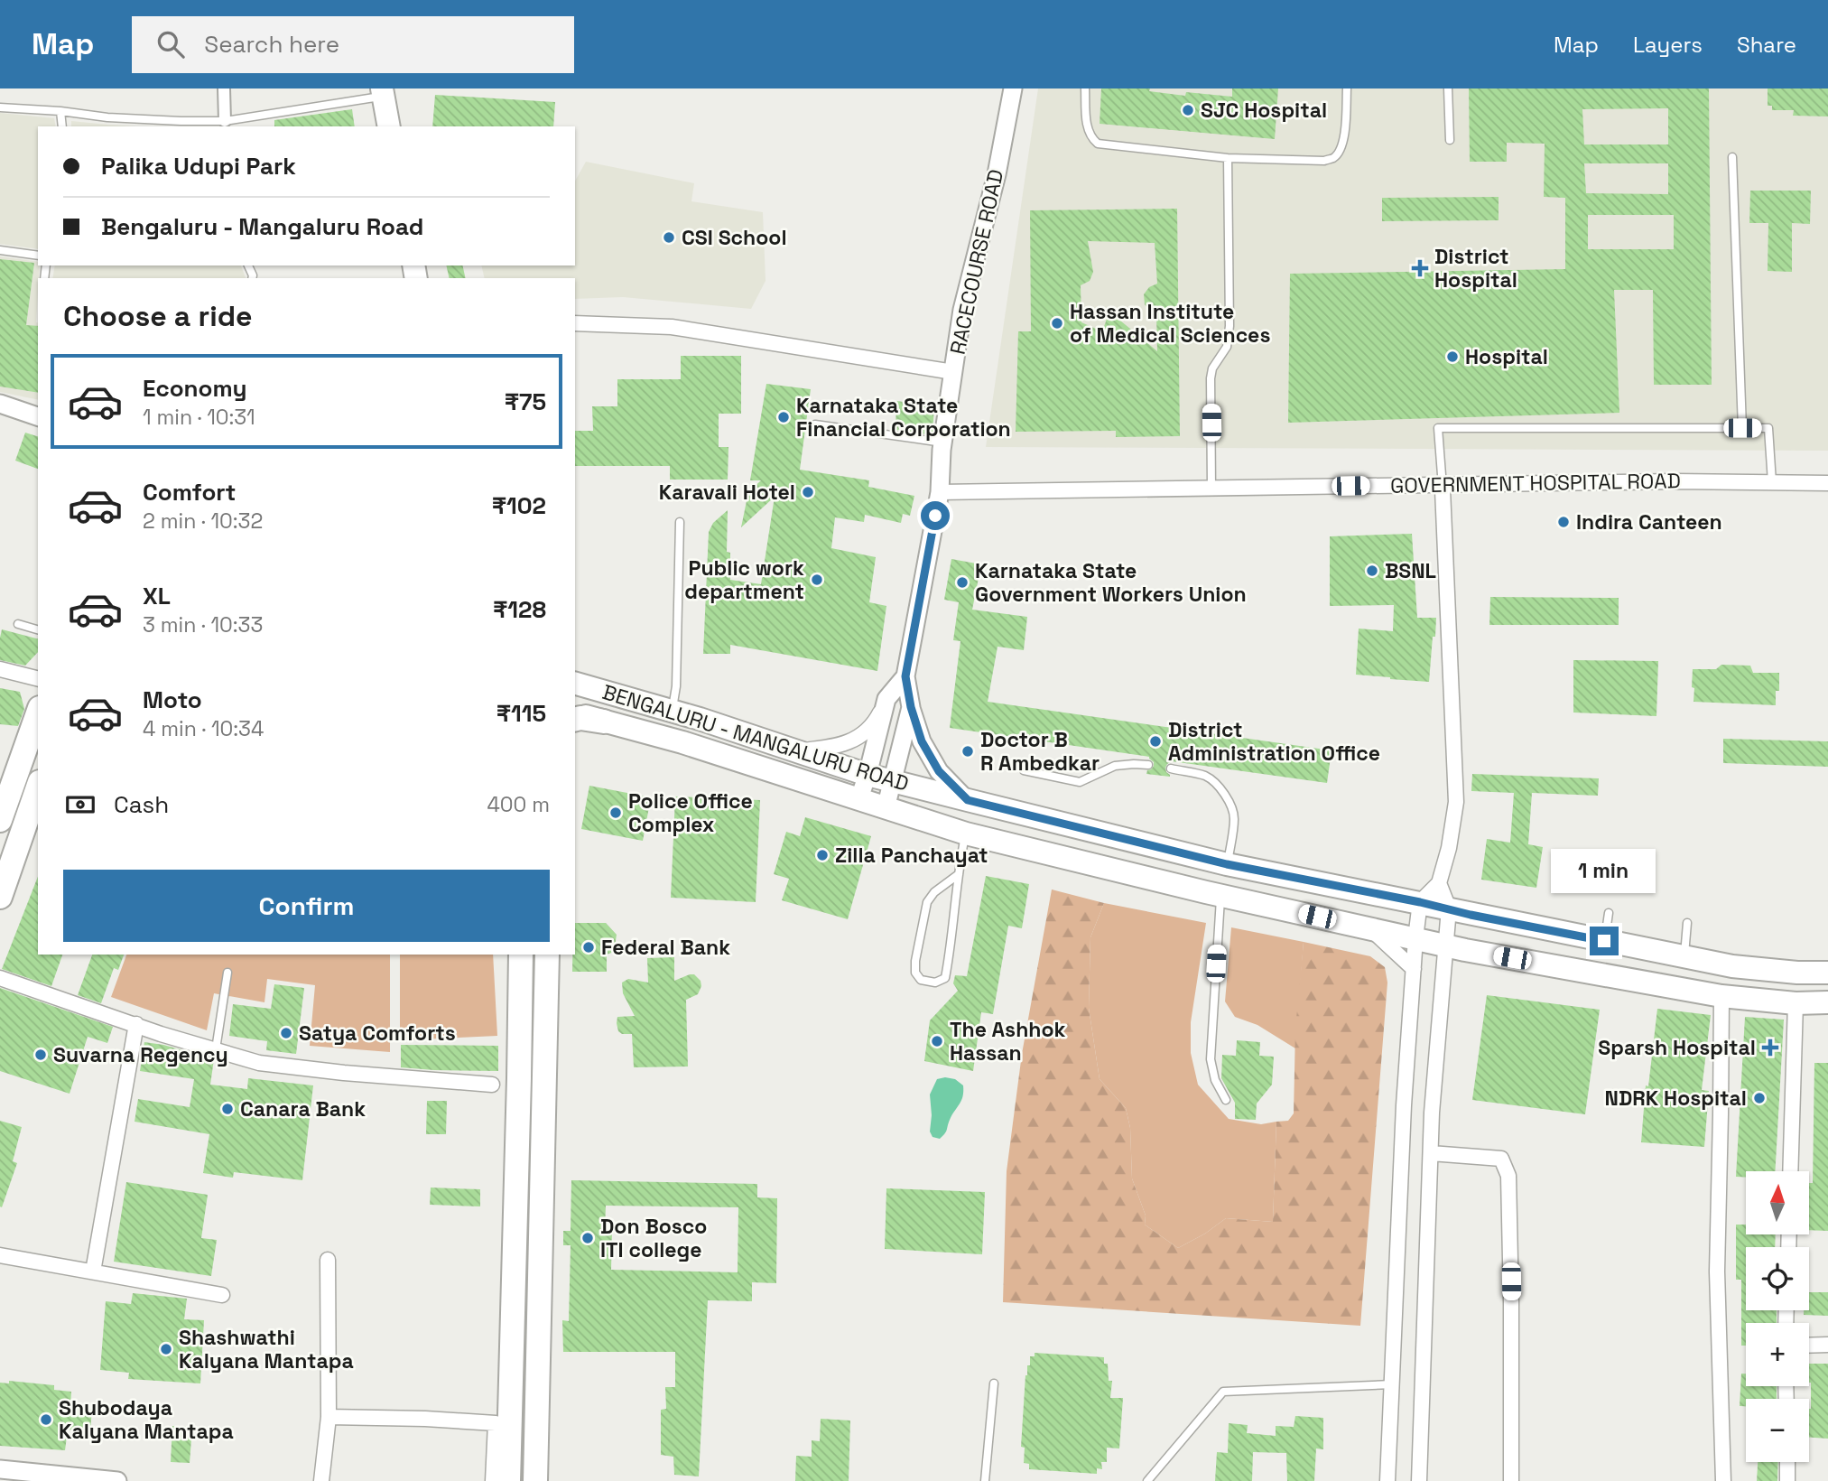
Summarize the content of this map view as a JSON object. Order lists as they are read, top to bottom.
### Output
{
  "streets": {
    "main road": ["BENGALURU - MANGALURU ROAD"],
    "street": ["RACECOURSE ROAD", "GOVERNMENT HOSPITAL ROAD"]
  },
  "crossings": [
    ["RACECOURSE ROAD", "GOVERNMENT HOSPITAL ROAD"],
    ["RACECOURSE ROAD", "BENGALURU - MANGALURU ROAD"]
  ],
  "places": {
    "other": [
      "SJC Hospital",
      "CSI School",
      "Hassan Institute of Medical Sciences",
      "Hospital",
      "Karnataka State Financial Corporation",
      "Karavali Hotel",
      "Indira Canteen",
      "BSNL",
      "Public work department",
      "Karnataka State Government Workers Union",
      "District Administration Office",
      "Doctor B R Ambedkar",
      "Police Office Complex",
      "Zilla Panchayat",
      "Federal Bank",
      "Satya Comforts",
      "The Ashhok Hassan",
      "Suvarna Regency",
      "NDRK Hospital",
      "Canara Bank",
      "Don Bosco ITI college",
      "Shashwathi Kalyana Mantapa",
      "Shubodaya Kalyana Mantapa"
    ],
    "health": ["District Hospital", "Sparsh Hospital"]
  },
  "north": "top",
  "page": {
    "header": "Map",
    "search": "Search here",
    "nav": ["Map", "Layers", "Share"],
    "banner": ["Palika Udupi Park", "Bengaluru - Mangaluru Road"],
    "heading": "Choose a ride",
    "list": [
      {
        "name": "Economy",
        "note": "1 min · 10:31",
        "value": "₹75"
      },
      {
        "name": "Comfort",
        "note": "2 min · 10:32",
        "value": "₹102"
      },
      {
        "name": "XL",
        "note": "3 min · 10:33",
        "value": "₹128"
      },
      {
        "name": "Moto",
        "note": "4 min · 10:34",
        "value": "₹115"
      }
    ],
    "pay": ["Cash", "400 m"],
    "bubble": "1 min",
    "buttons": "Confirm",
    "map_buttons": ["+", "−"]
  }
}
